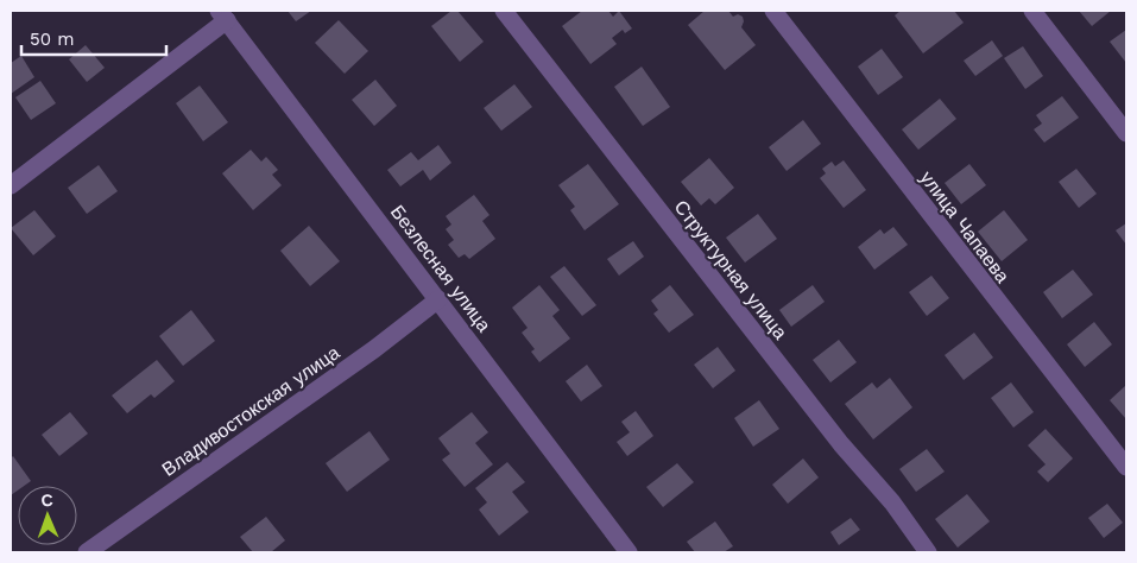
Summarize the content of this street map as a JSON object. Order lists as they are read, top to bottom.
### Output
{
  "streets": {
    "street": [
      "улица Чапаева",
      "Безлесная улица",
      "Структурная улица",
      "Владивостокская улица"
    ]
  },
  "crossings": [
    ["Безлесная улица", "Владивостокская улица"]
  ],
  "scale_bar": "50 m",
  "north": "top"
}
